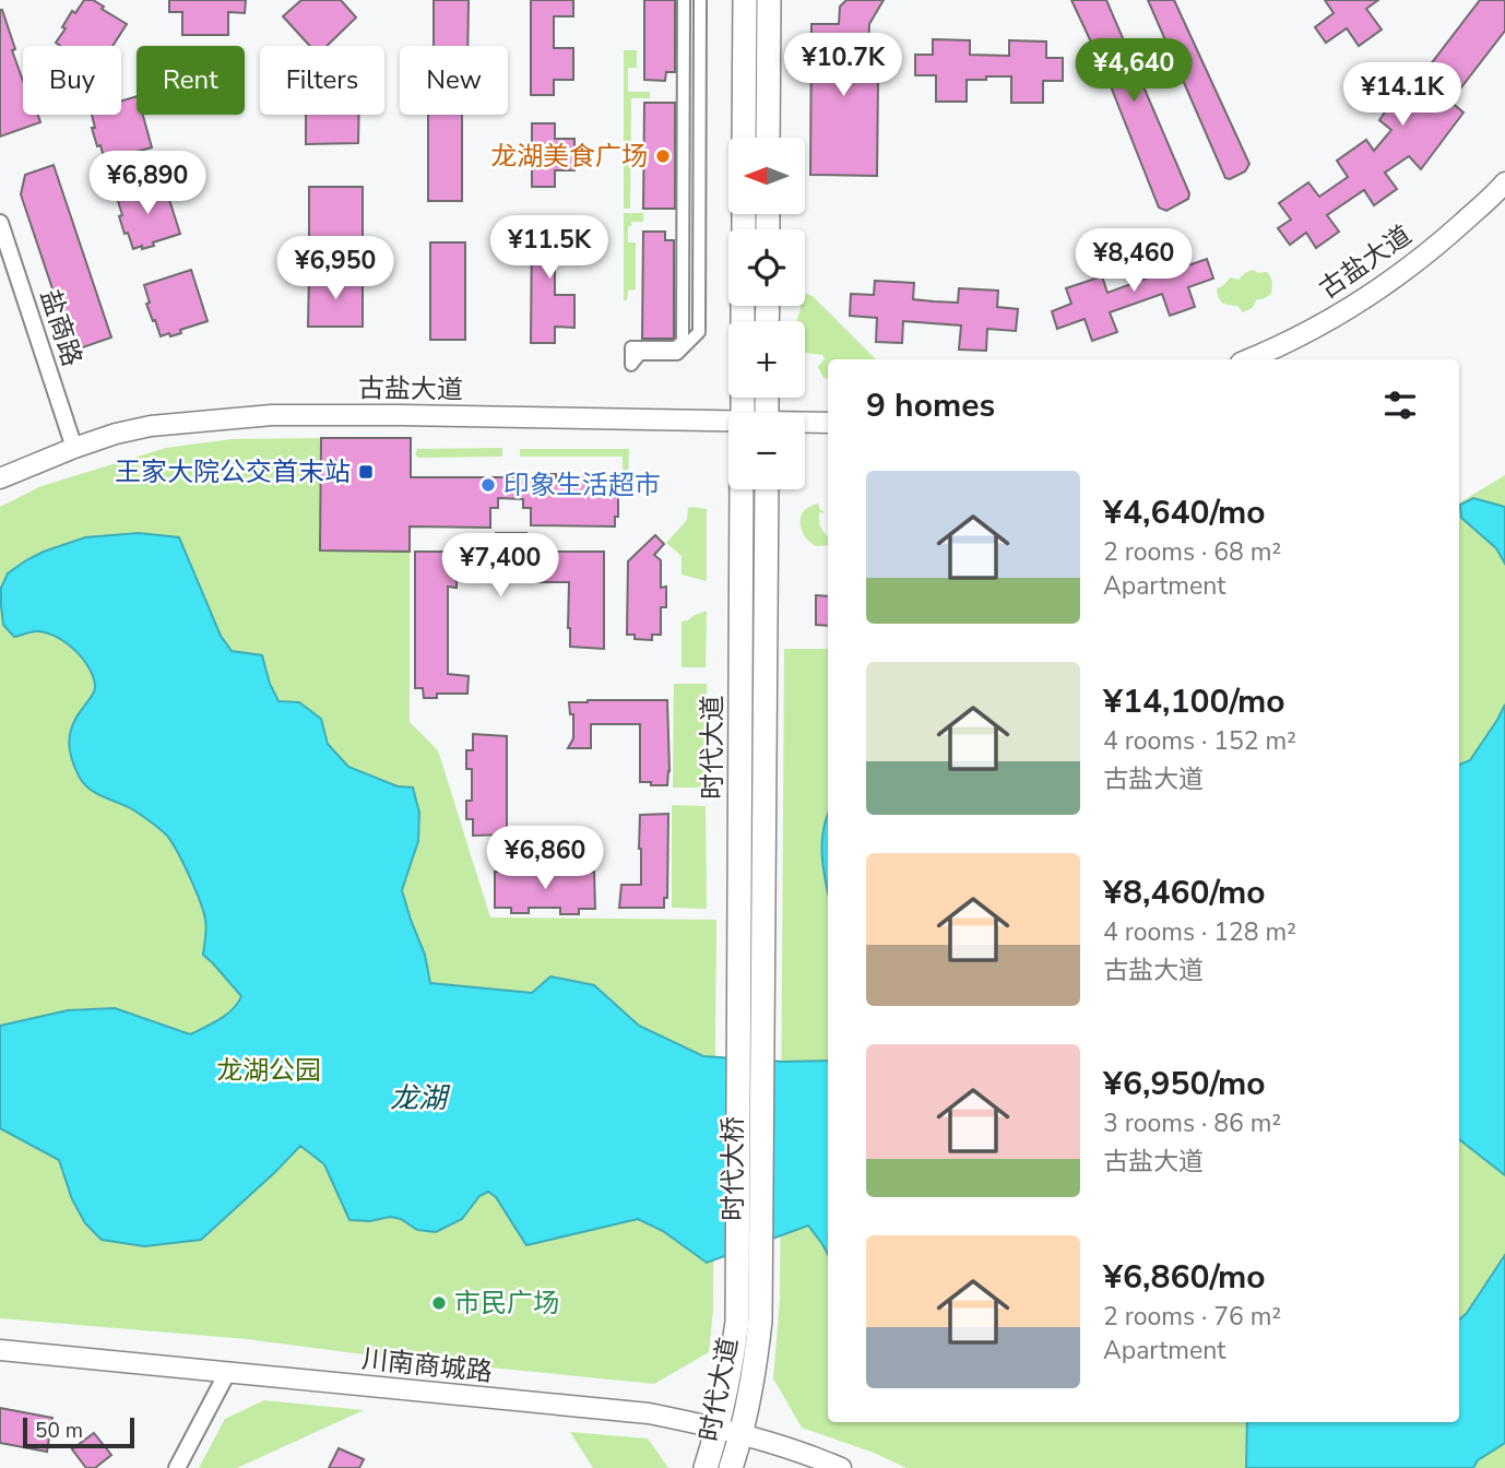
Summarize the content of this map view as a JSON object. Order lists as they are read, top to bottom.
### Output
{
  "streets": {
    "main road": ["时代大道", "时代大桥"],
    "street": ["古盐大道", "盐商路", "川南商城路"]
  },
  "crossings": [
    ["古盐大道", "盐商路"],
    ["时代大道", "时代大桥"],
    ["时代大道", "川南商城路"]
  ],
  "water": ["龙湖"],
  "parks": ["龙湖公园"],
  "places": {
    "other": ["龙湖美食广场", "印象生活超市", "市民广场"],
    "transit": ["王家大院公交首末站"]
  },
  "scale_bar": "50 m",
  "north": "left",
  "page": {
    "price": [
      "¥10.7K",
      "¥4,640",
      "¥14.1K",
      "¥6,890",
      "¥11.5K",
      "¥8,460",
      "¥6,950",
      "¥7,400",
      "¥6,860"
    ],
    "chip": [
      "Buy",
      "Rent",
      "Filters",
      "New"
    ],
    "map_buttons": ["+", "−"],
    "heading": "9 homes",
    "list": [
      {
        "name": "¥4,640/mo",
        "note": "2 rooms · 68 m² · Apartment"
      },
      {
        "name": "¥14,100/mo",
        "note": "4 rooms · 152 m² · 古盐大道"
      },
      {
        "name": "¥8,460/mo",
        "note": "4 rooms · 128 m² · 古盐大道"
      },
      {
        "name": "¥6,950/mo",
        "note": "3 rooms · 86 m² · 古盐大道"
      },
      {
        "name": "¥6,860/mo",
        "note": "2 rooms · 76 m² · Apartment"
      }
    ],
    "scale": "50 m"
  }
}
